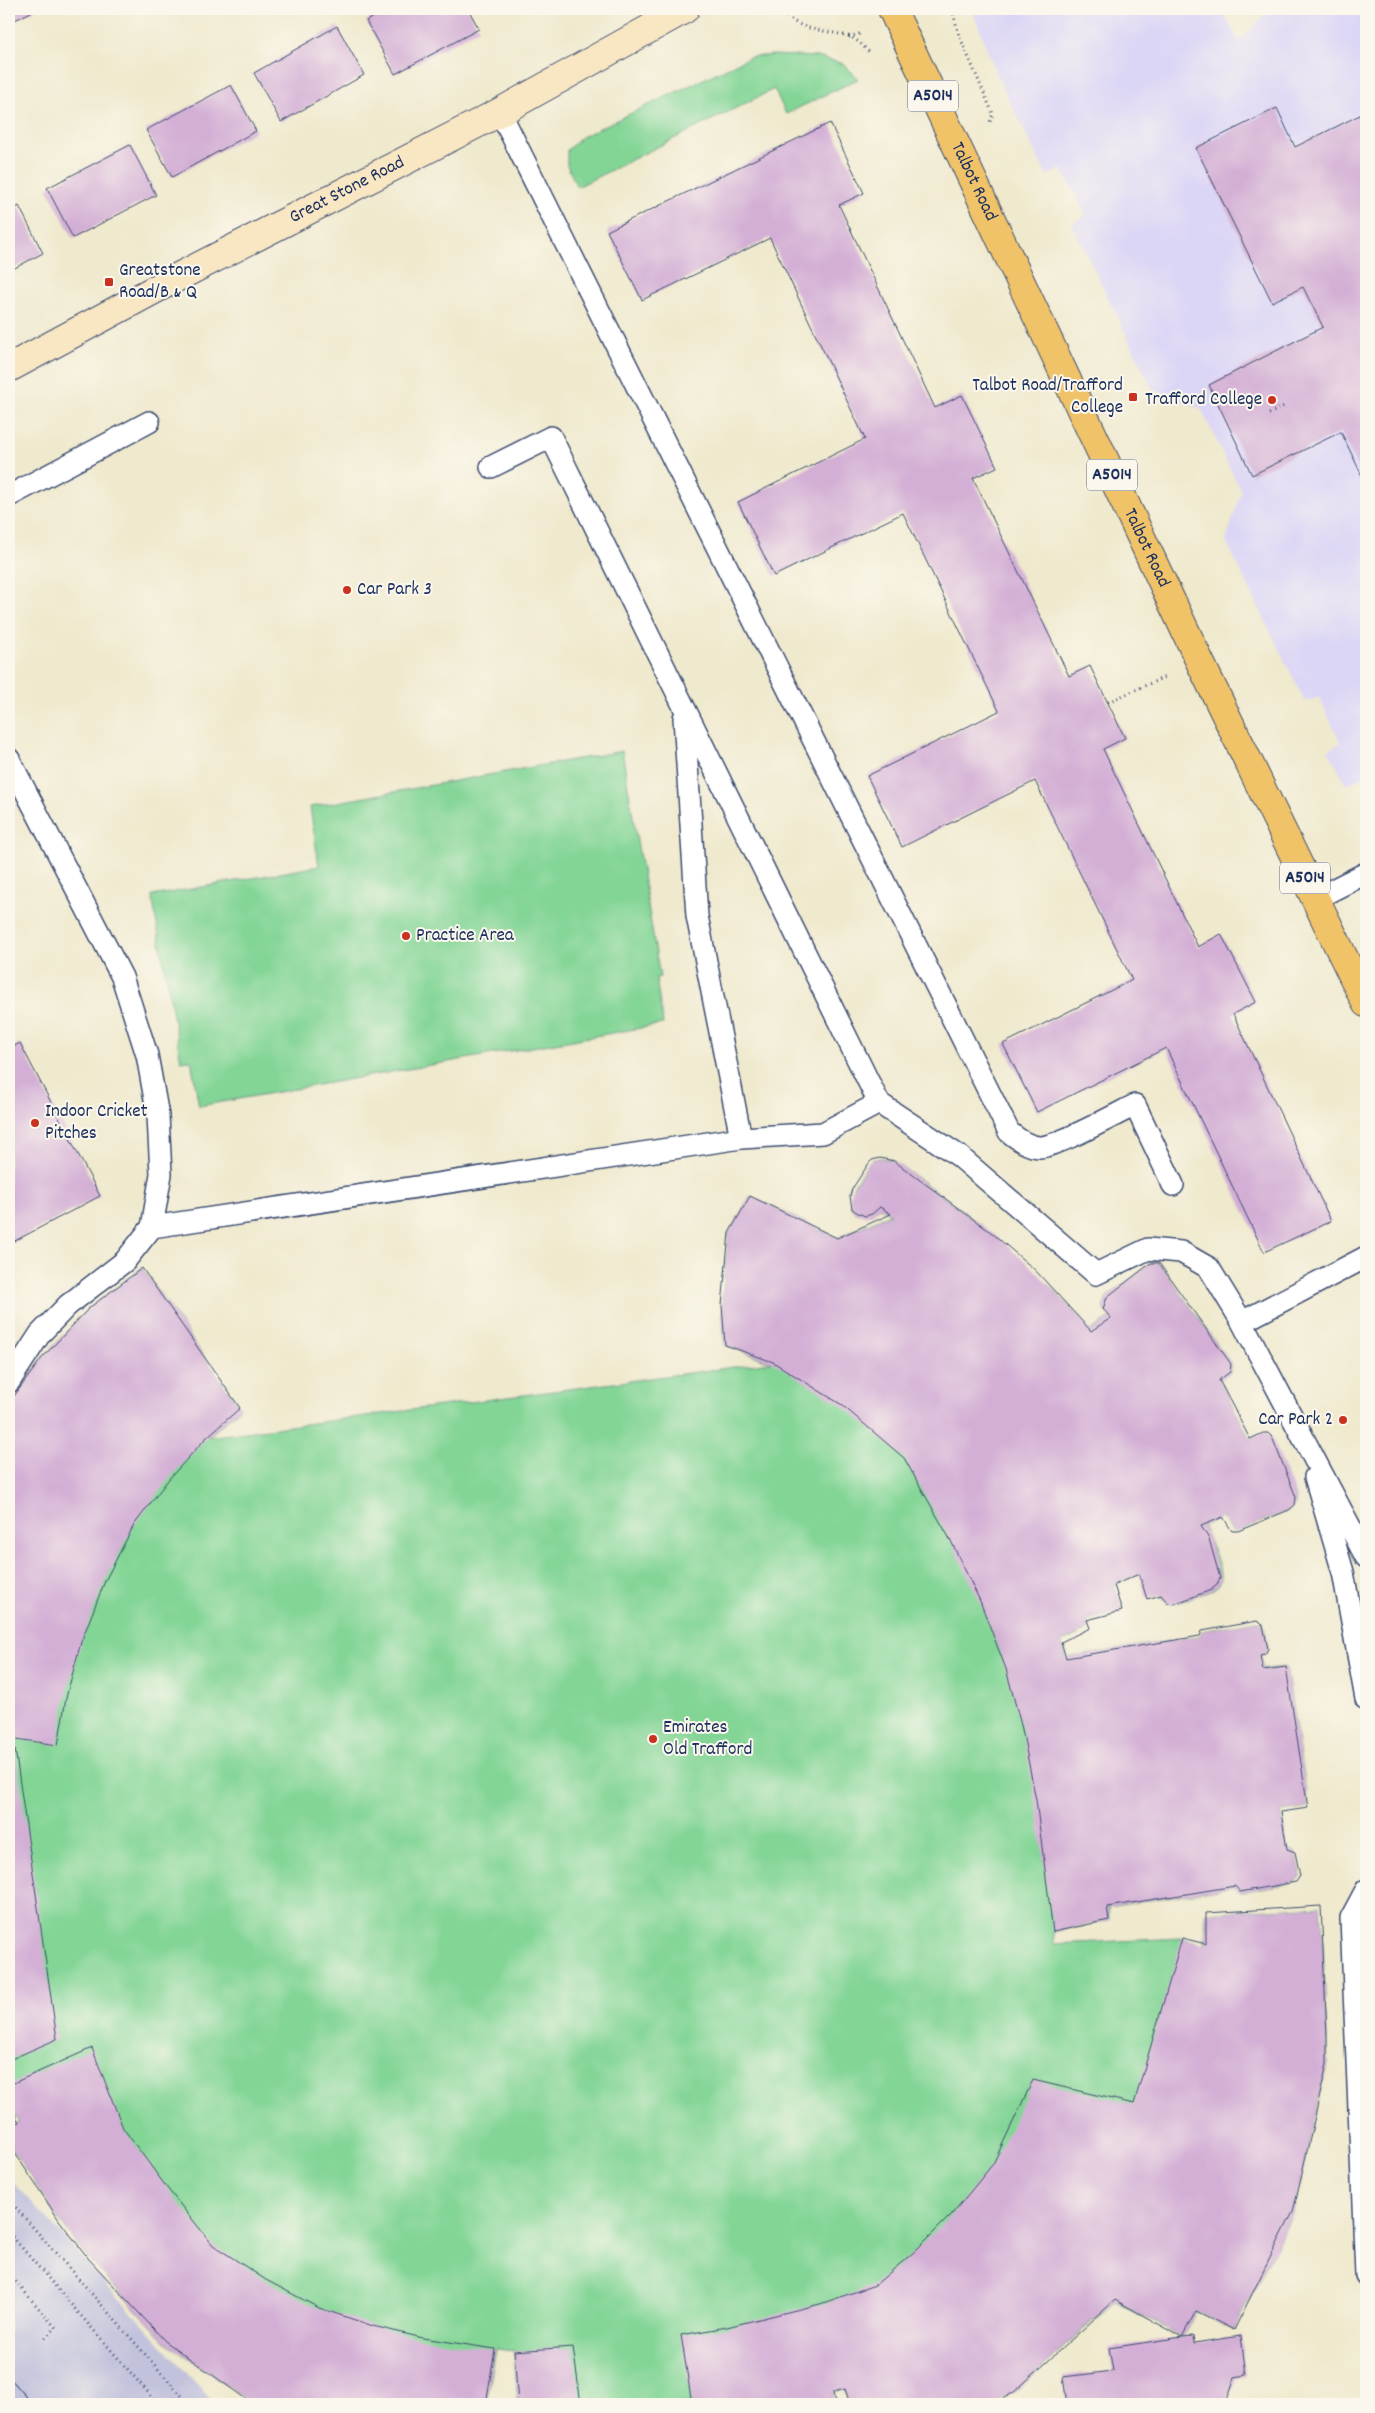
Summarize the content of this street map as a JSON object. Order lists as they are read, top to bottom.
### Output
{
  "streets": {
    "main road": ["A5014", "Talbot Road"],
    "street": ["Great Stone Road"]
  },
  "places": {
    "transit": ["Greatstone Road/B & Q", "Talbot Road/Trafford College"],
    "other": [
      "Trafford College",
      "Car Park 3",
      "Practice Area",
      "Indoor Cricket Pitches",
      "Car Park 2",
      "Emirates Old Trafford"
    ]
  }
}
